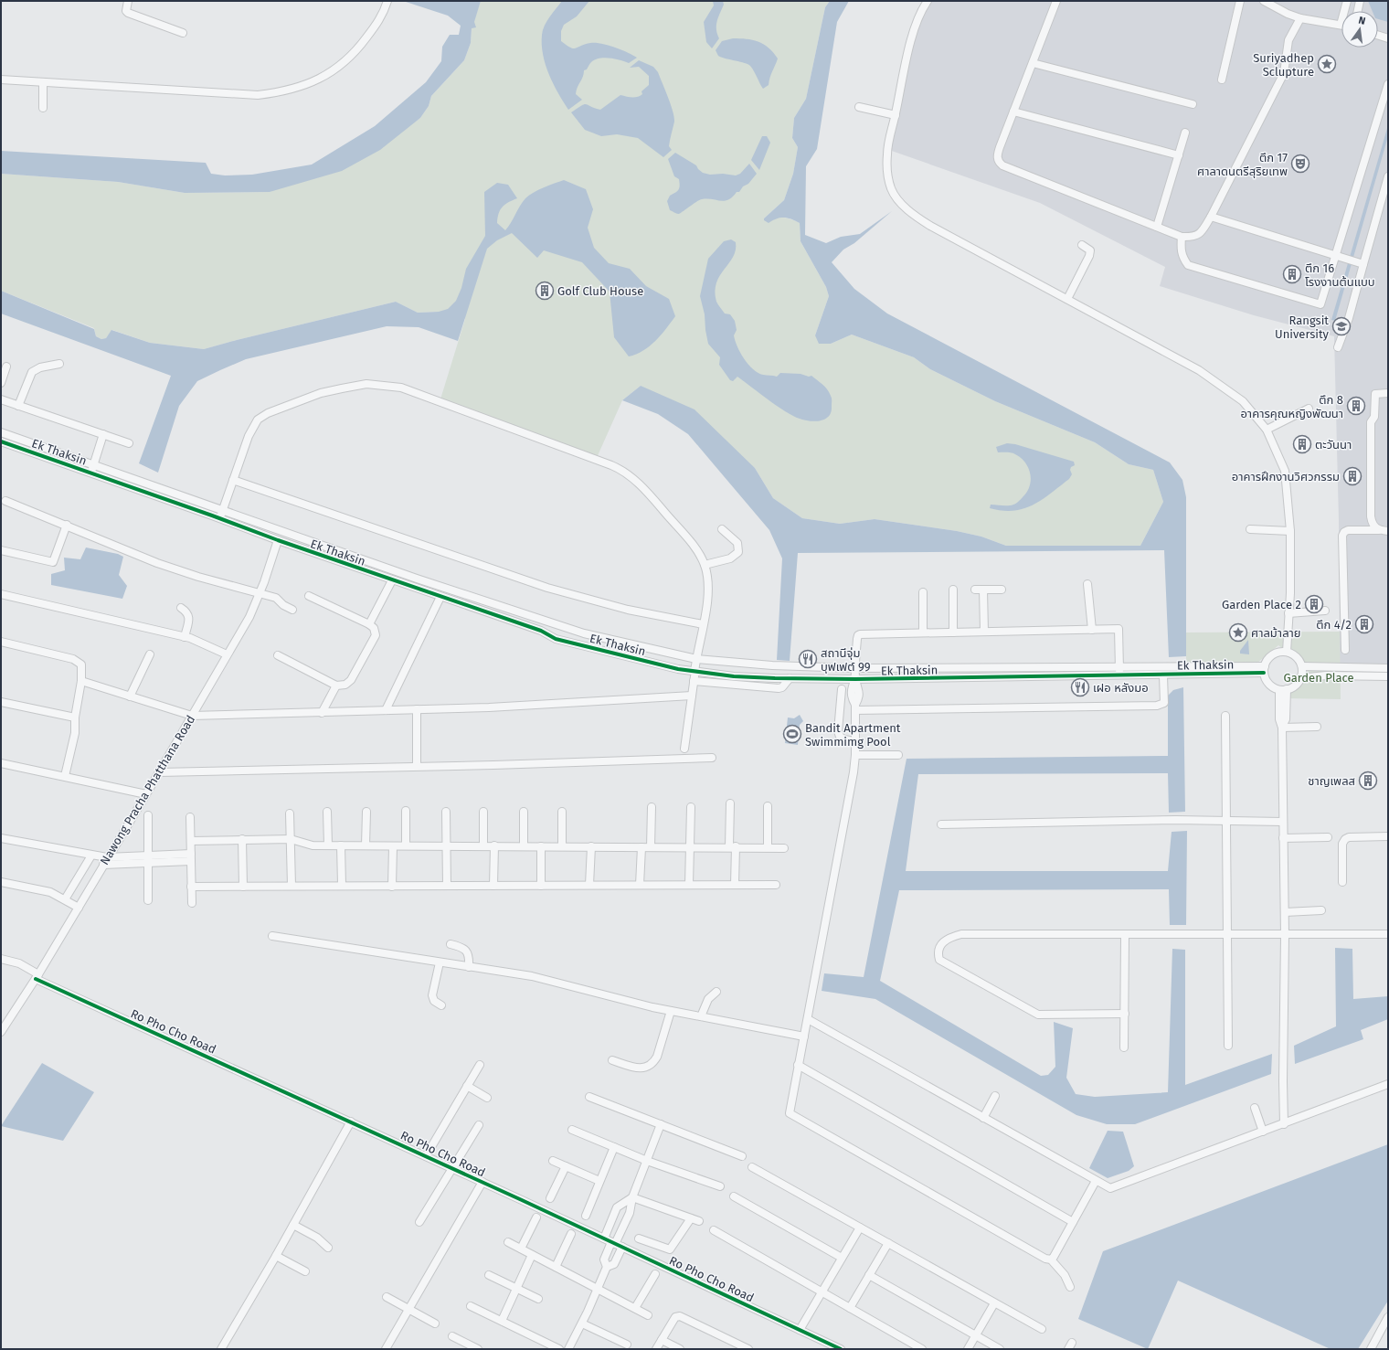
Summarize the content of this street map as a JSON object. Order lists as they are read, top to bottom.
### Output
{
  "streets": {
    "street": ["Ek Thaksin", "Nawong Pracha Phatthana Road", "Ro Pho Cho Road"]
  },
  "crossings": [
    ["Ek Thaksin", "Nawong Pracha Phatthana Road"],
    ["Nawong Pracha Phatthana Road", "Ro Pho Cho Road"]
  ],
  "parks": ["Garden Place"],
  "places": {
    "place": ["Suriyadhep Sclupture", "ศาลม้าลาย"],
    "theatre": ["ตึก 17 ศาลาดนตรีสุริยเทพ"],
    "building": [
      "ตึก 16 โรงงานต้นแบบ",
      "Golf Club House",
      "ตึก 8 อาคารคุณหญิงพัฒนา",
      "ตะวันนา",
      "อาคารฝึกงานวิศวกรรม",
      "Garden Place 2",
      "ตึก 4/2",
      "ชาญเพลส"
    ],
    "school or university": ["Rangsit University"],
    "restaurant": ["สถานีจุ่ม บุฟเฟต์ 99", "เฝอ หลังมอ"],
    "sports": ["Bandit Apartment Swimmimg Pool"]
  },
  "north": "top"
}
